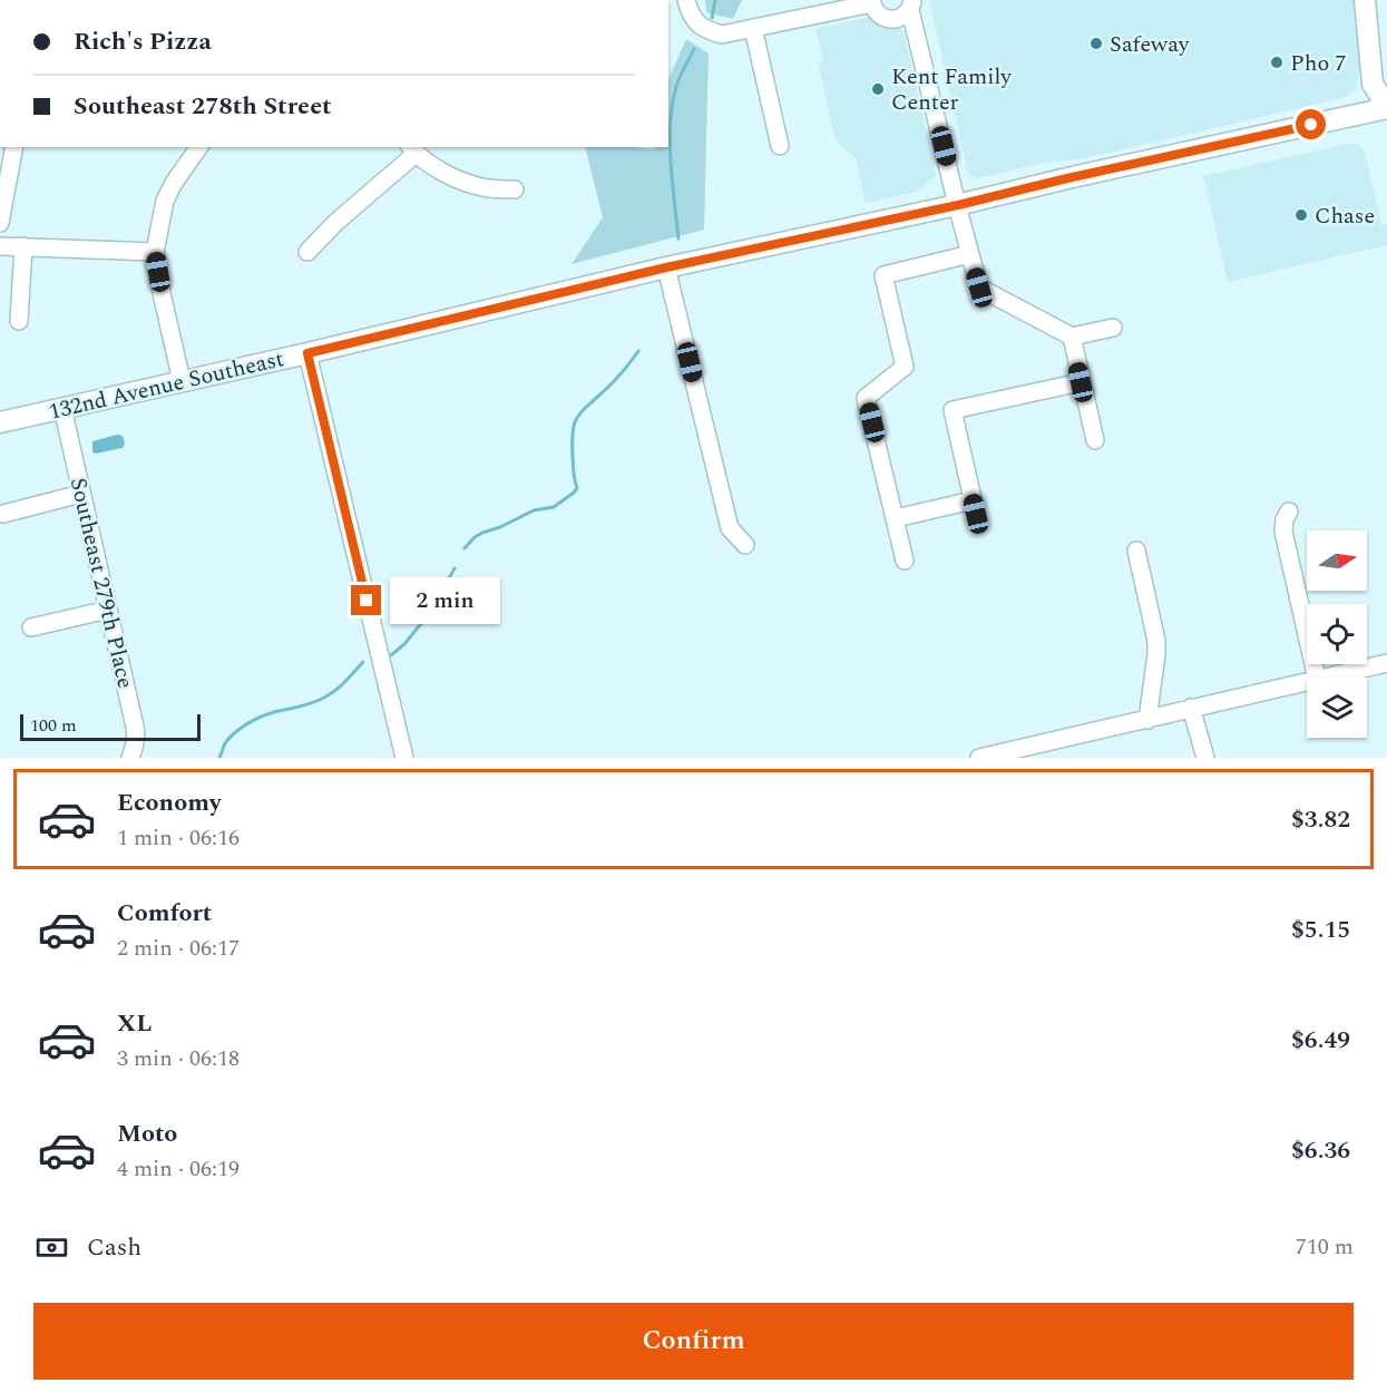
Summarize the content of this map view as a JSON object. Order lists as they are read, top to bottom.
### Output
{
  "streets": {
    "main road": ["132nd Avenue Southeast"],
    "street": ["Southeast 279th Place"]
  },
  "crossings": [
    ["132nd Avenue Southeast", "Southeast 279th Place"]
  ],
  "places": [
    "Safeway",
    "Pho 7",
    "Kent Family Center",
    "Chase"
  ],
  "scale_bar": "100 m",
  "north": "right",
  "page": {
    "banner": ["Rich's Pizza", "Southeast 278th Street"],
    "bubble": "2 min",
    "scale": "100 m",
    "list": [
      {
        "name": "Economy",
        "note": "1 min · 06:16",
        "value": "$3.82"
      },
      {
        "name": "Comfort",
        "note": "2 min · 06:17",
        "value": "$5.15"
      },
      {
        "name": "XL",
        "note": "3 min · 06:18",
        "value": "$6.49"
      },
      {
        "name": "Moto",
        "note": "4 min · 06:19",
        "value": "$6.36"
      }
    ],
    "pay": ["Cash", "710 m"],
    "buttons": "Confirm"
  }
}
